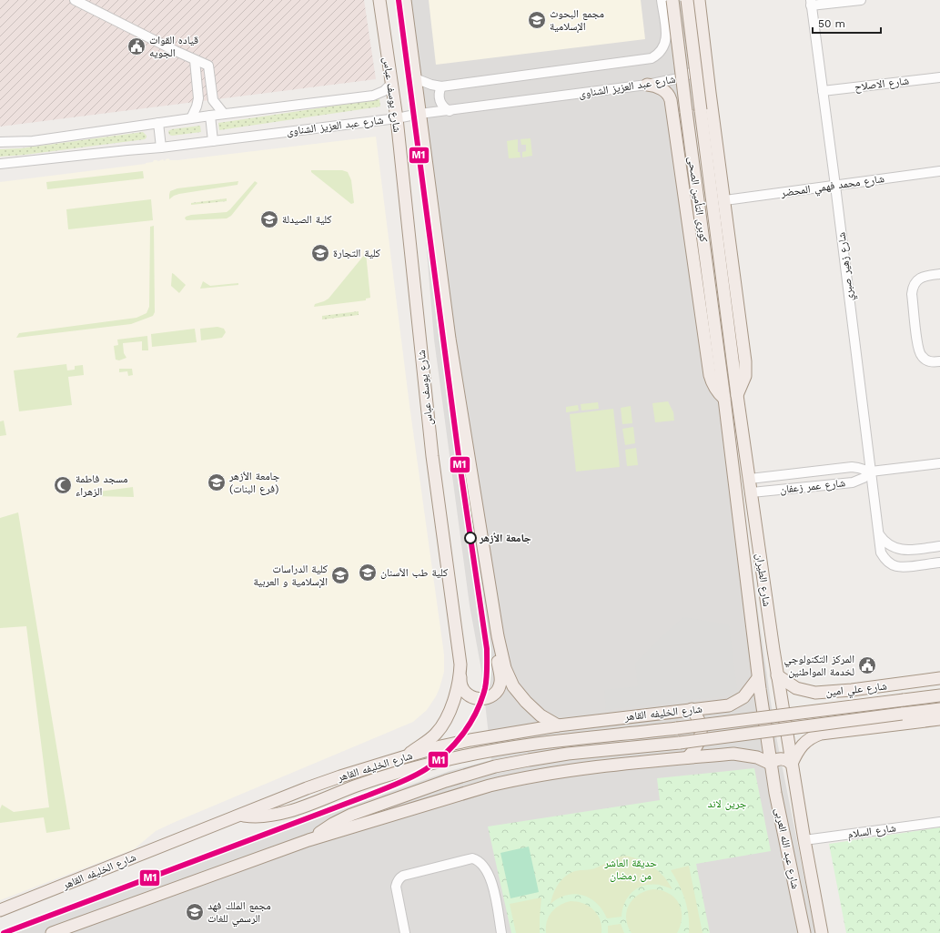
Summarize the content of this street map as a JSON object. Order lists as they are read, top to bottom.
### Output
{
  "streets": {
    "main road": [
      "شارع يوسف عباس",
      "كوبرى التأمين الصحى",
      "شارع الطيران",
      "شارع علي امين",
      "شارع الخليفه القاهر",
      "شارع عبد الله العربى"
    ],
    "street": [
      "شارع الاصلاح",
      "شارع عبد العزيز الشناوى",
      "شارع محمد فهمي المحضر",
      "شارع زهير صبري",
      "شارع عمر زعفان",
      "شارع السلام"
    ]
  },
  "crossings": [
    ["شارع الاصلاح", "شارع زهير صبري"],
    ["شارع عبد العزيز الشناوى", "شارع يوسف عباس"],
    ["شارع يوسف عباس", "شارع الخليفه القاهر"],
    ["شارع محمد فهمي المحضر", "شارع زهير صبري"],
    ["كوبرى التأمين الصحى", "شارع الطيران"],
    ["شارع زهير صبري", "شارع عمر زعفان"],
    ["شارع عمر زعفان", "شارع الطيران"],
    ["شارع الطيران", "شارع علي امين"],
    ["شارع الطيران", "شارع الخليفه القاهر"],
    ["شارع الطيران", "شارع عبد الله العربى"],
    ["شارع السلام", "شارع عبد الله العربى"]
  ],
  "parks": ["جرين لاند", "حديقة العاشر من رمضان"],
  "places": {
    "school or university": [
      "مجمع البحوث الإسلامية",
      "كلية الصيدلة",
      "كلية التجارة",
      "جامعة الأزهر (فرع البنات)",
      "كلية طب الأسنان",
      "كلية الدراسات الإسلامية و العربية",
      "مجمع الملك فهد الرسمي للغات"
    ],
    "public building": ["قياده القوات الجويه", "المركز التكنولوجي لخدمة المواطنين"],
    "mosque": ["مسجد فاطمة الزهراء"],
    "other": ["جامعة الأزهر"]
  },
  "lines": ["transit line M1"],
  "scale_bar": "50 m"
}
